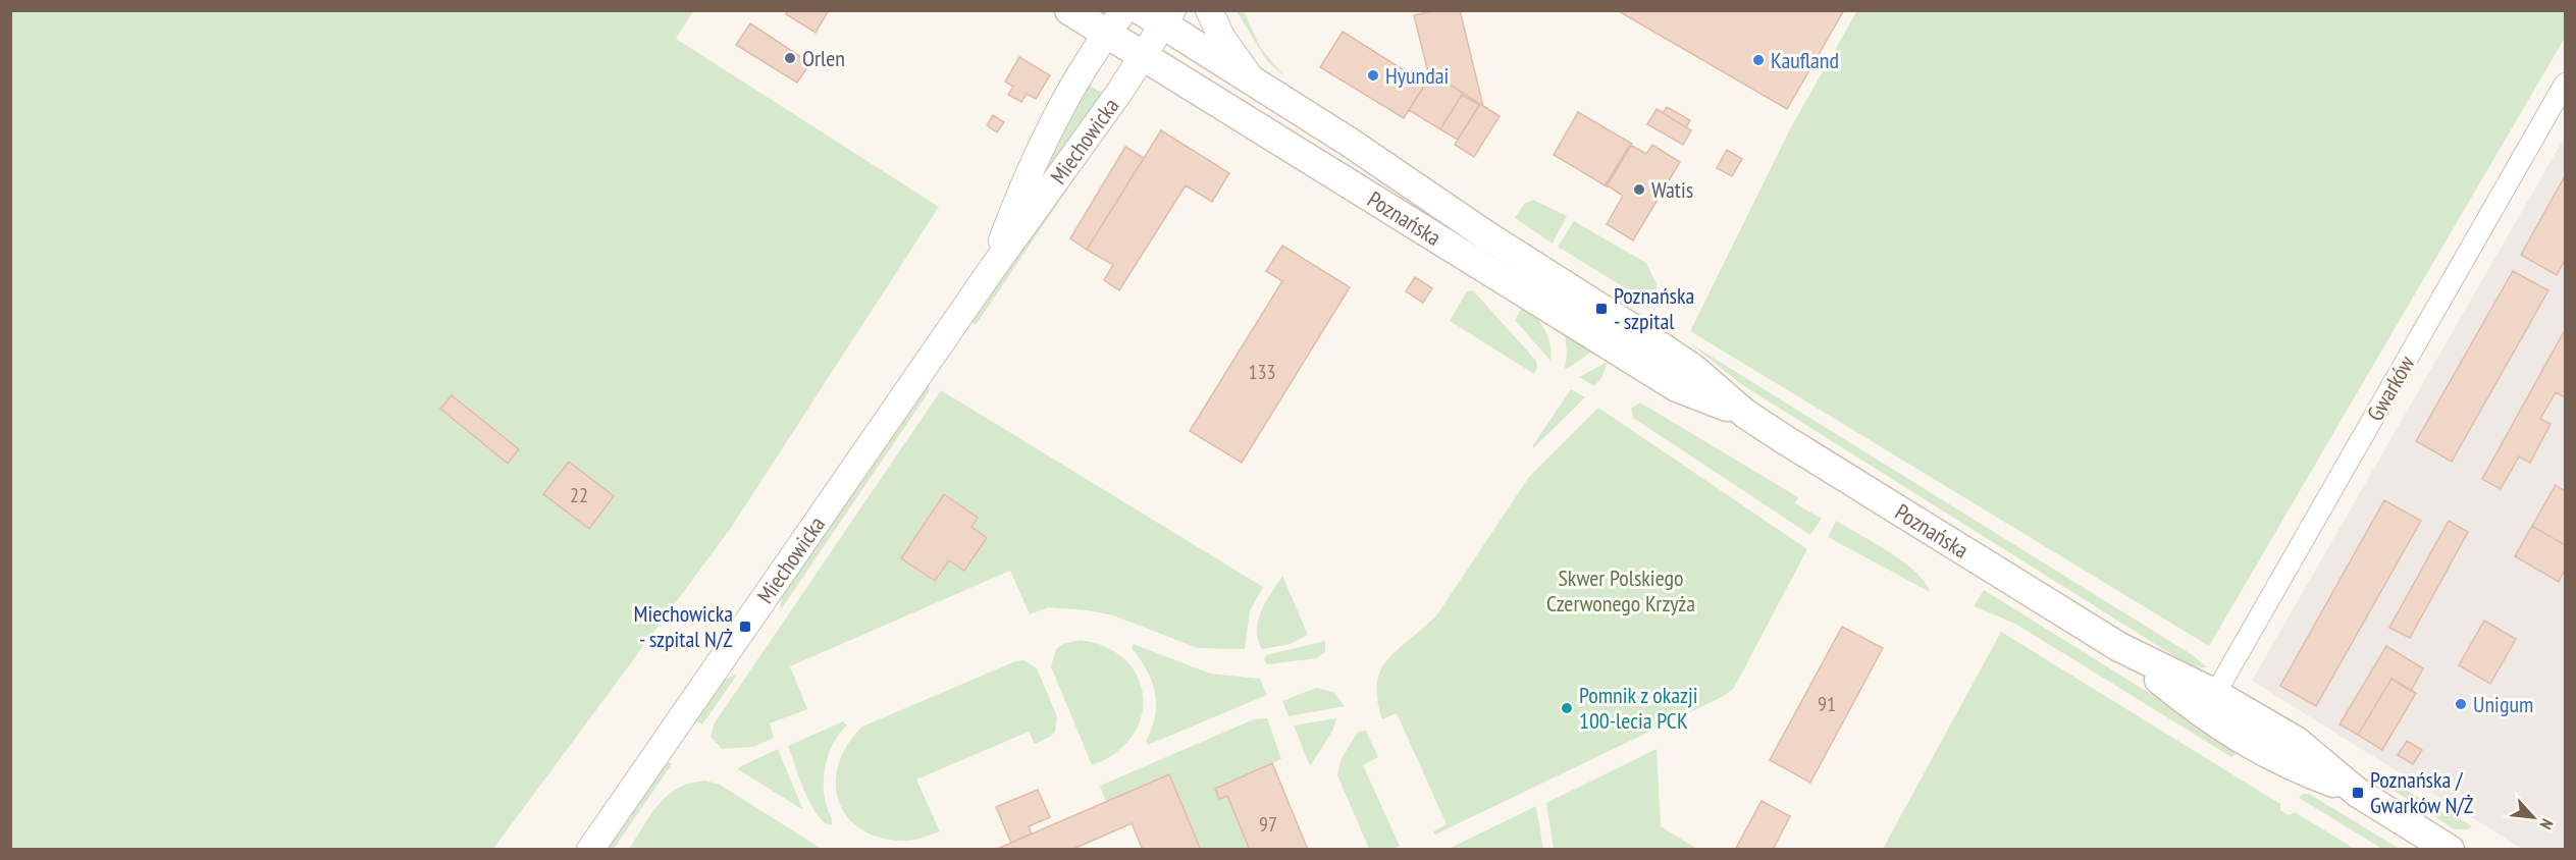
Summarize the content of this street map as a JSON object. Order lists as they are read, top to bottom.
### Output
{
  "streets": {
    "main road": ["Poznańska"],
    "street": ["Miechowicka", "Gwarków"]
  },
  "crossings": [
    ["Miechowicka", "Poznańska"],
    ["Poznańska", "Gwarków"]
  ],
  "parks": ["Skwer Polskiego Czerwonego Krzyża"],
  "places": {
    "other": [
      "Orlen",
      "Kaufland",
      "Hyundai",
      "Watis",
      "Unigum",
      "Pomnik z okazji 100-lecia PCK"
    ],
    "transit": ["Poznańska - szpital", "Miechowicka - szpital N/Ż", "Poznańska / Gwarków N/Ż"]
  },
  "house_numbers": [
    "133",
    "22",
    "91",
    "97"
  ],
  "north": "bottom right"
}
